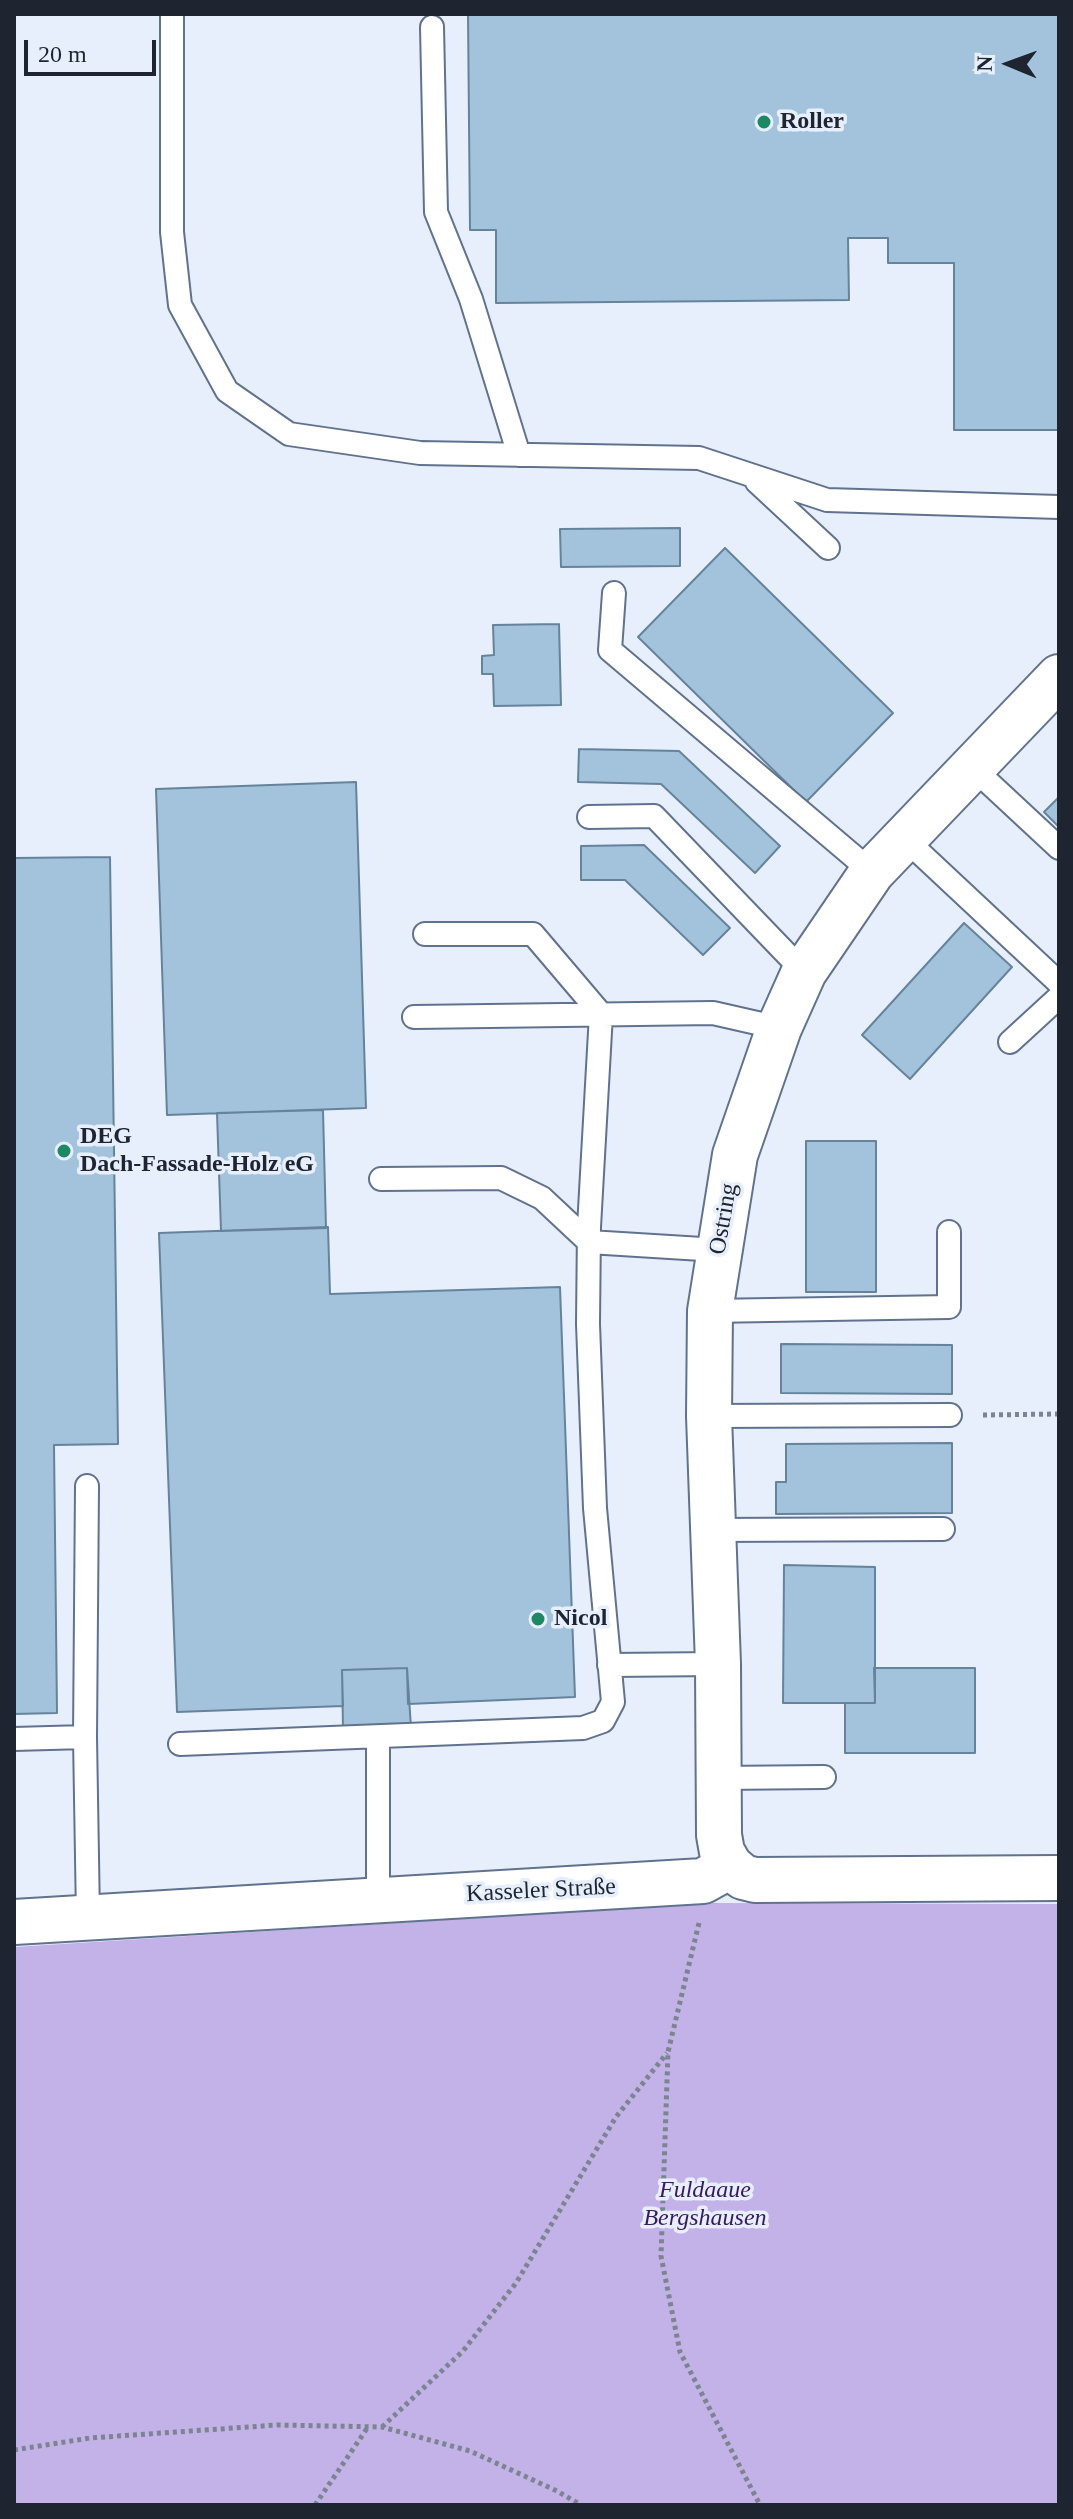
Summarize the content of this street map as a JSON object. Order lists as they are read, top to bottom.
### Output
{
  "streets": {
    "street": ["Ostring", "Kasseler Straße"]
  },
  "crossings": [
    ["Ostring", "Kasseler Straße"]
  ],
  "parks": ["Fuldaaue Bergshausen"],
  "places": ["Roller", "DEG Dach-Fassade-Holz eG", "Nicol"],
  "scale_bar": "20 m",
  "north": "left"
}
